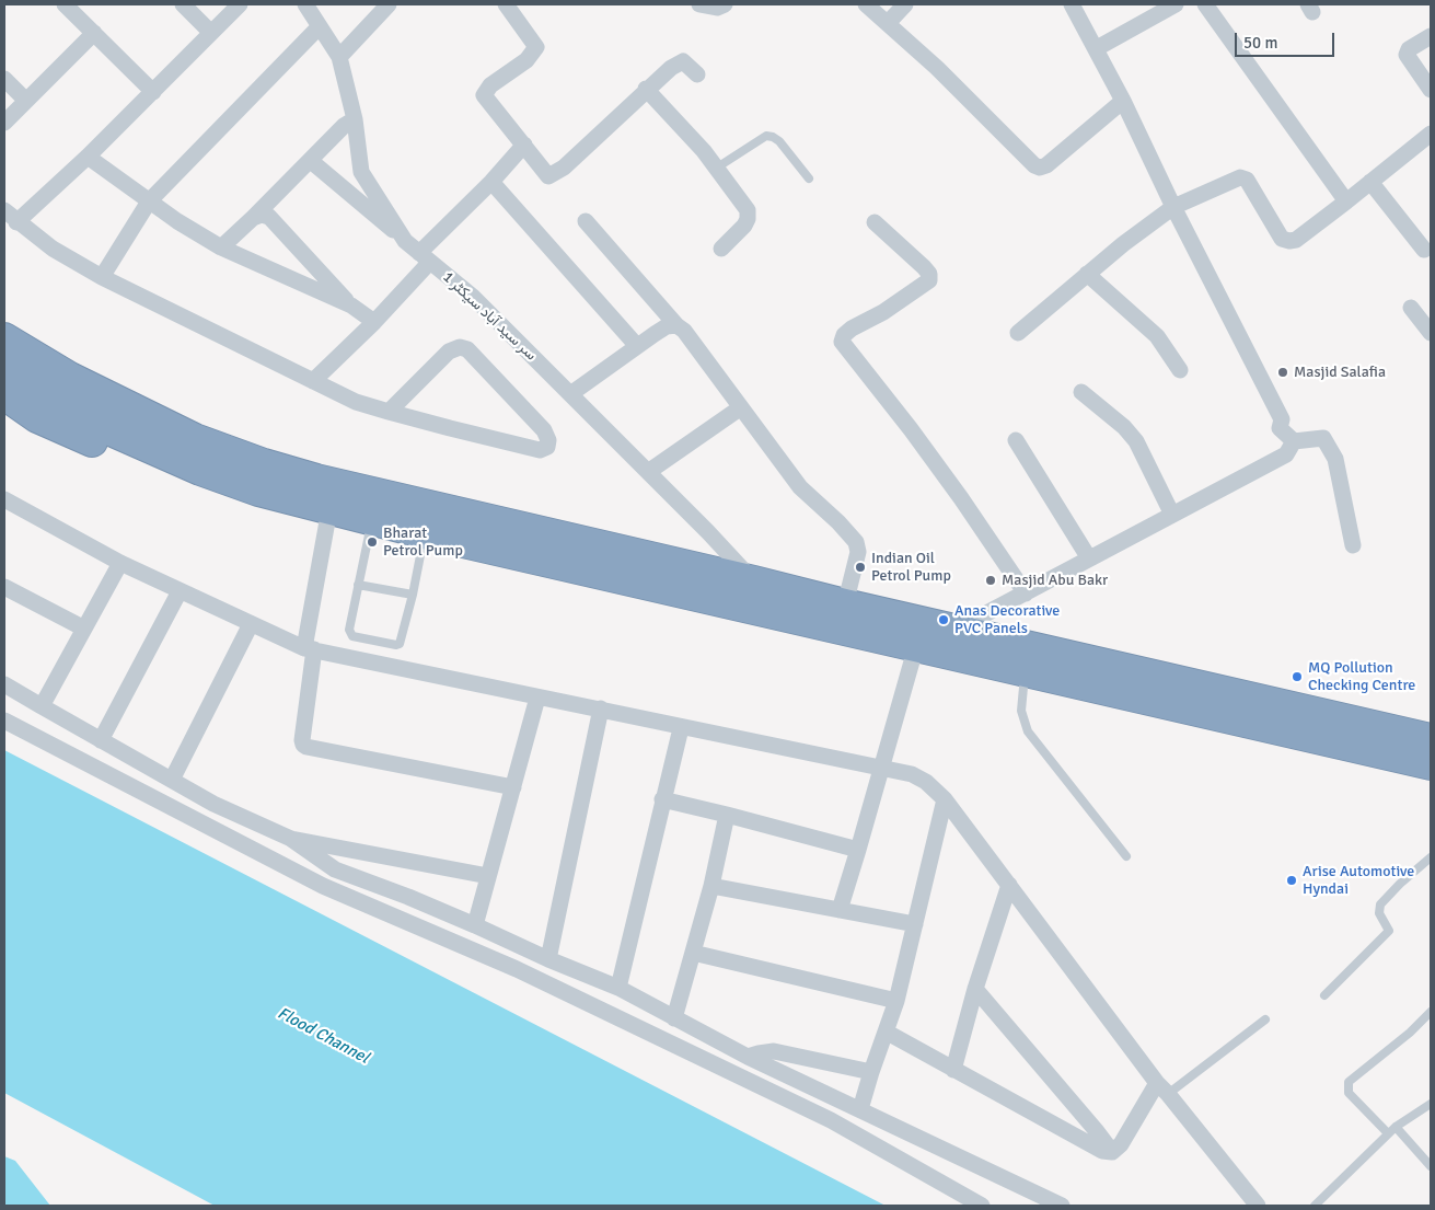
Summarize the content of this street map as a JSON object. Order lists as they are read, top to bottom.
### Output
{
  "streets": {
    "street": ["سر سید آباد سیکٹر 1"]
  },
  "water": ["Flood Channel"],
  "places": [
    "Masjid Salafia",
    "Bharat Petrol Pump",
    "Indian Oil Petrol Pump",
    "Masjid Abu Bakr",
    "Anas Decorative PVC Panels",
    "MQ Pollution Checking Centre",
    "Arise Automotive Hyndai"
  ],
  "scale_bar": "50 m"
}
